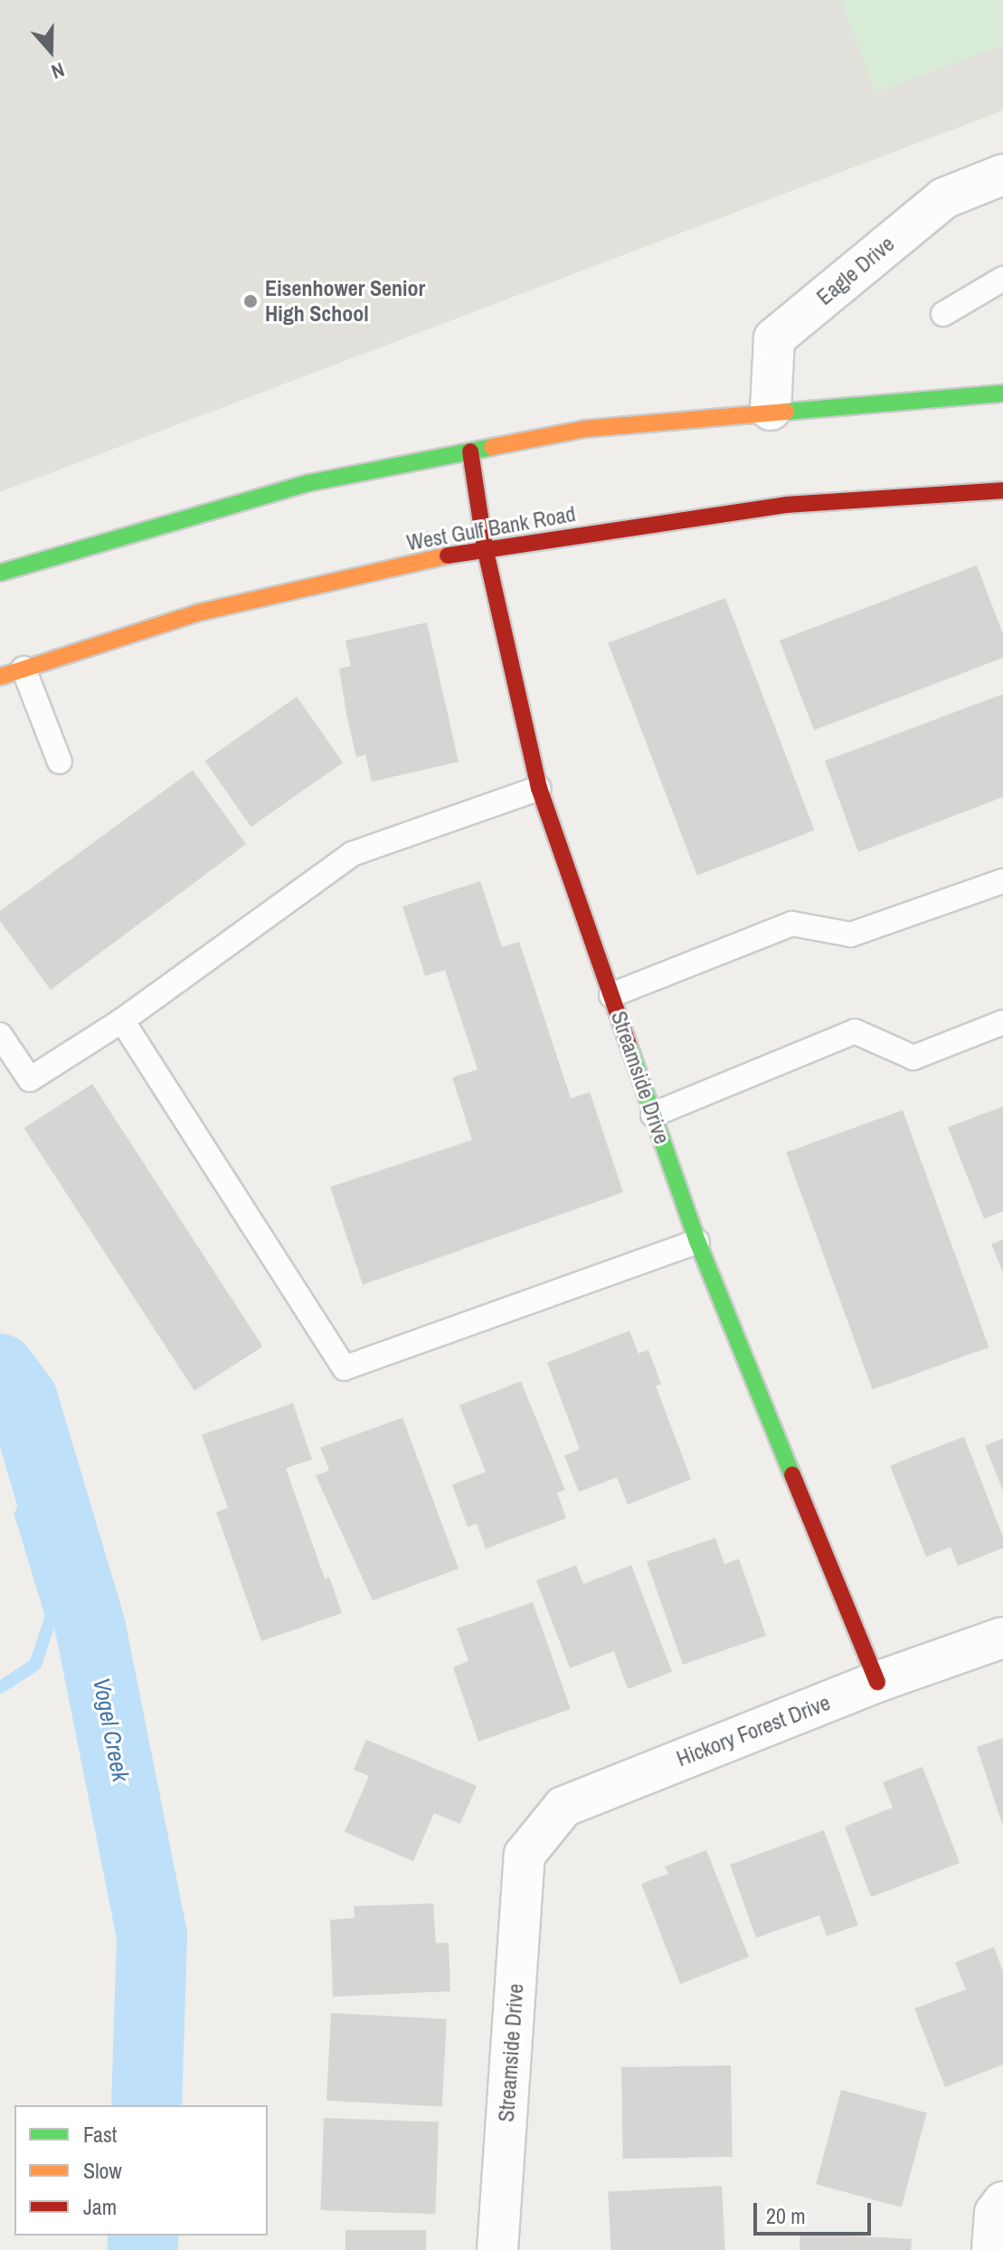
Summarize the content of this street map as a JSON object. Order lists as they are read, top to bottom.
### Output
{
  "streets": {
    "main road": ["West Gulf Bank Road", "Streamside Drive"],
    "street": ["Eagle Drive", "Hickory Forest Drive"]
  },
  "crossings": [
    ["West Gulf Bank Road", "Streamside Drive"],
    ["Streamside Drive", "Hickory Forest Drive"]
  ],
  "water": ["Vogel Creek"],
  "places": ["Eisenhower Senior High School"],
  "legend": ["Fast", "Slow", "Jam"],
  "scale_bar": "20 m",
  "north": "bottom"
}
